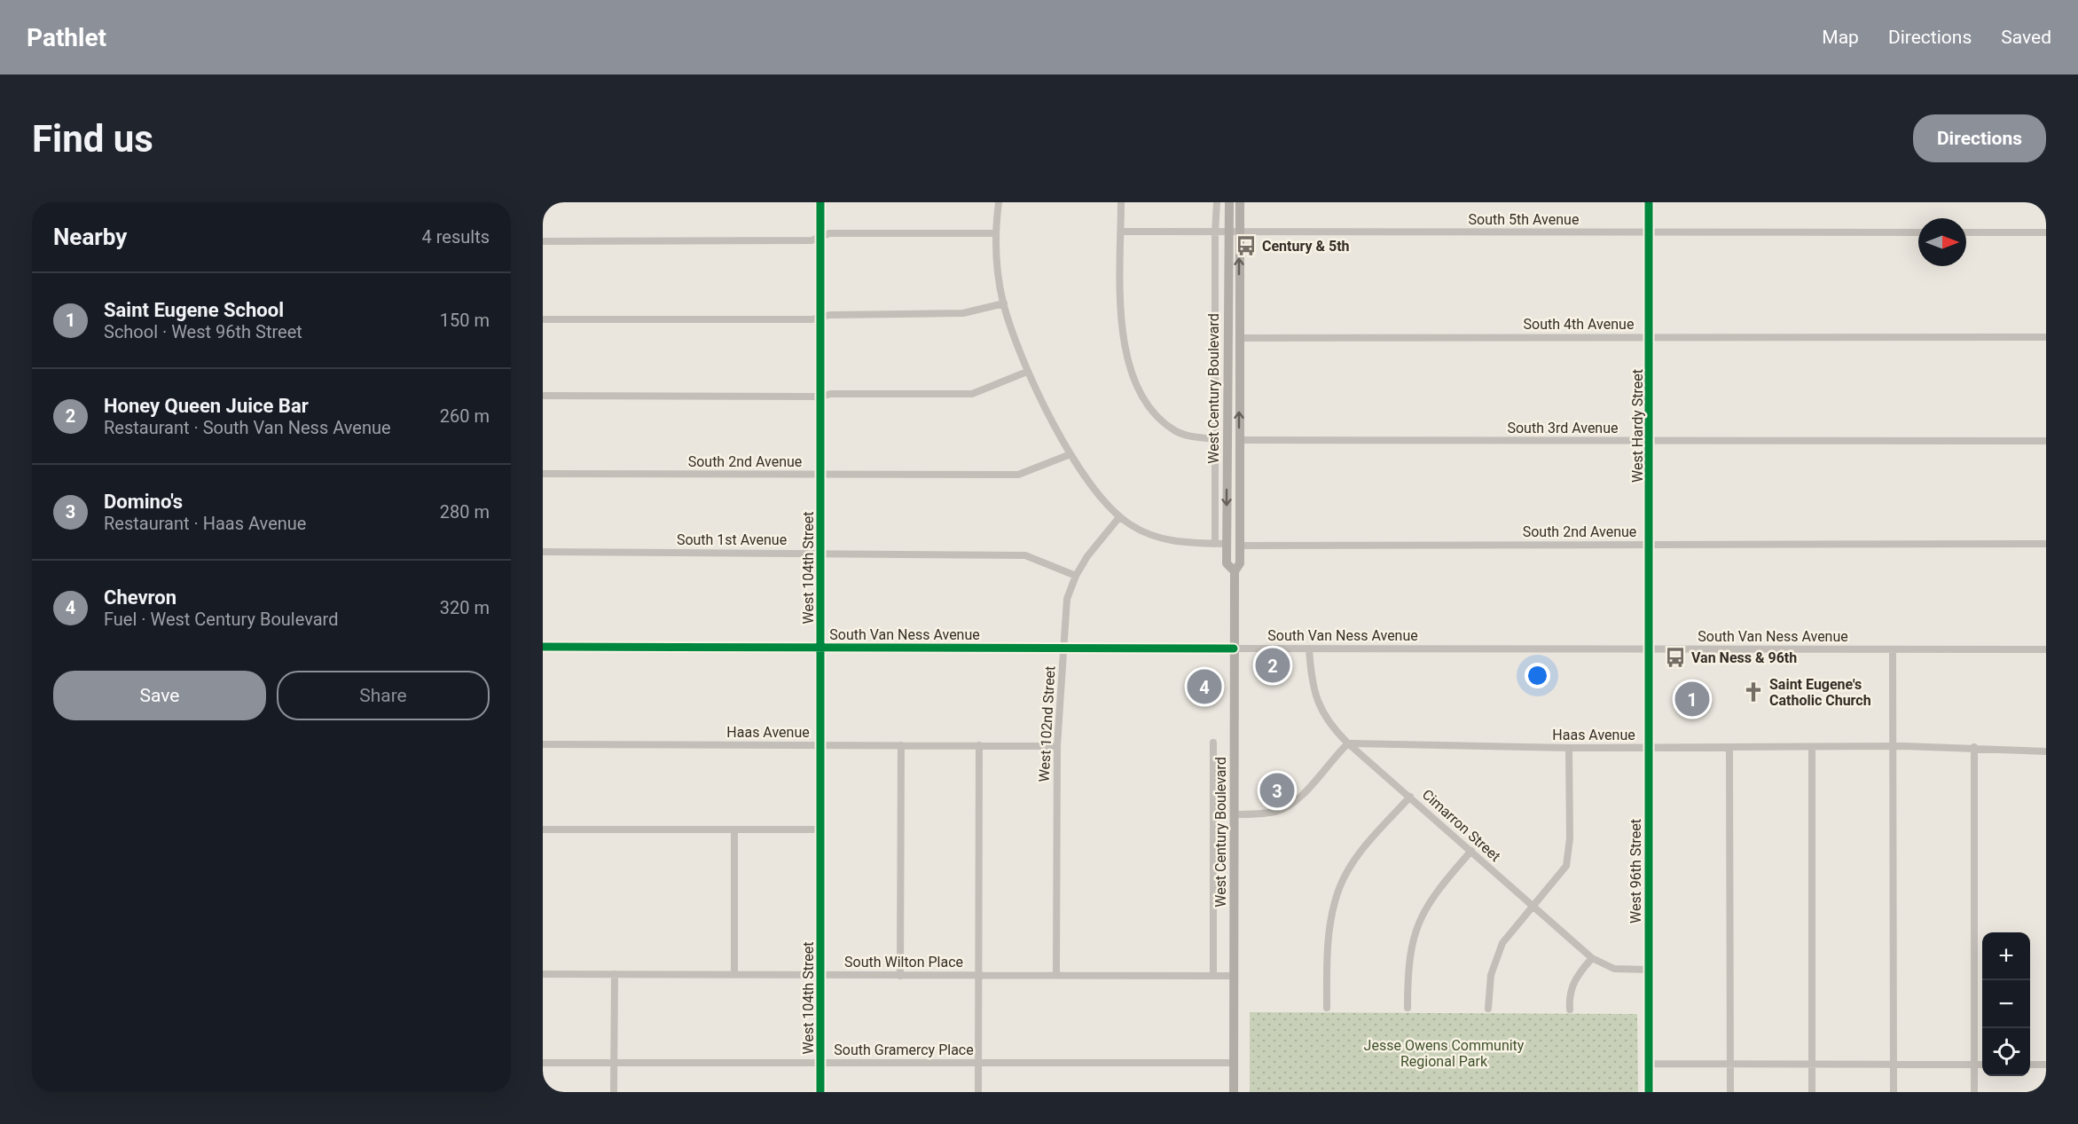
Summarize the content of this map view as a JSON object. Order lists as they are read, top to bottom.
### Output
{
  "streets": {
    "main road": ["West Century Boulevard", "South Van Ness Avenue"],
    "street": [
      "South 5th Avenue",
      "South 4th Avenue",
      "West Hardy Street",
      "South 3rd Avenue",
      "South 2nd Avenue",
      "South 1st Avenue",
      "West 104th Street",
      "West 102nd Street",
      "Haas Avenue",
      "Cimarron Street",
      "West 96th Street",
      "South Wilton Place",
      "South Gramercy Place"
    ]
  },
  "crossings": [
    ["South 5th Avenue", "West Century Boulevard"],
    ["South 5th Avenue", "West Hardy Street"],
    ["South 4th Avenue", "West Century Boulevard"],
    ["South 4th Avenue", "West Hardy Street"],
    ["West Century Boulevard", "South 3rd Avenue"],
    ["West Century Boulevard", "South 2nd Avenue"],
    ["West Century Boulevard", "South Van Ness Avenue"],
    ["West Century Boulevard", "South Wilton Place"],
    ["West Century Boulevard", "South Gramercy Place"],
    ["West Hardy Street", "South 3rd Avenue"],
    ["West Hardy Street", "South 2nd Avenue"],
    ["West Hardy Street", "South Van Ness Avenue"],
    ["West Hardy Street", "West 96th Street"],
    ["South 2nd Avenue", "West 104th Street"],
    ["South 1st Avenue", "West 104th Street"],
    ["South 1st Avenue", "West 102nd Street"],
    ["West 104th Street", "South Van Ness Avenue"],
    ["West 104th Street", "Haas Avenue"],
    ["West 104th Street", "South Wilton Place"],
    ["West 104th Street", "South Gramercy Place"],
    ["South Van Ness Avenue", "West 102nd Street"],
    ["South Van Ness Avenue", "Cimarron Street"],
    ["South Van Ness Avenue", "West 96th Street"],
    ["West 102nd Street", "Haas Avenue"],
    ["West 102nd Street", "South Wilton Place"],
    ["Haas Avenue", "Cimarron Street"],
    ["Haas Avenue", "West 96th Street"],
    ["Cimarron Street", "West 96th Street"]
  ],
  "parks": ["Jesse Owens Community Regional Park"],
  "places": {
    "bus stop": ["Century & 5th", "Van Ness & 96th"],
    "church": ["Saint Eugene's Catholic Church"]
  },
  "north": "right",
  "page": {
    "header": "Pathlet",
    "nav": ["Map", "Directions", "Saved"],
    "buttons": [
      "Directions",
      ["Save", "Share"]
    ],
    "title": "Find us",
    "heading": ["Nearby", "4 results"],
    "list": [
      {
        "mark": "1",
        "name": "Saint Eugene School",
        "note": "School · West 96th Street",
        "value": "150 m"
      },
      {
        "mark": "2",
        "name": "Honey Queen Juice Bar",
        "note": "Restaurant · South Van Ness Avenue",
        "value": "260 m"
      },
      {
        "mark": "3",
        "name": "Domino's",
        "note": "Restaurant · Haas Avenue",
        "value": "280 m"
      },
      {
        "mark": "4",
        "name": "Chevron",
        "note": "Fuel · West Century Boulevard",
        "value": "320 m"
      }
    ],
    "pins": [
      "2",
      "4",
      "1",
      "3"
    ],
    "map_buttons": ["+", "−"]
  }
}
